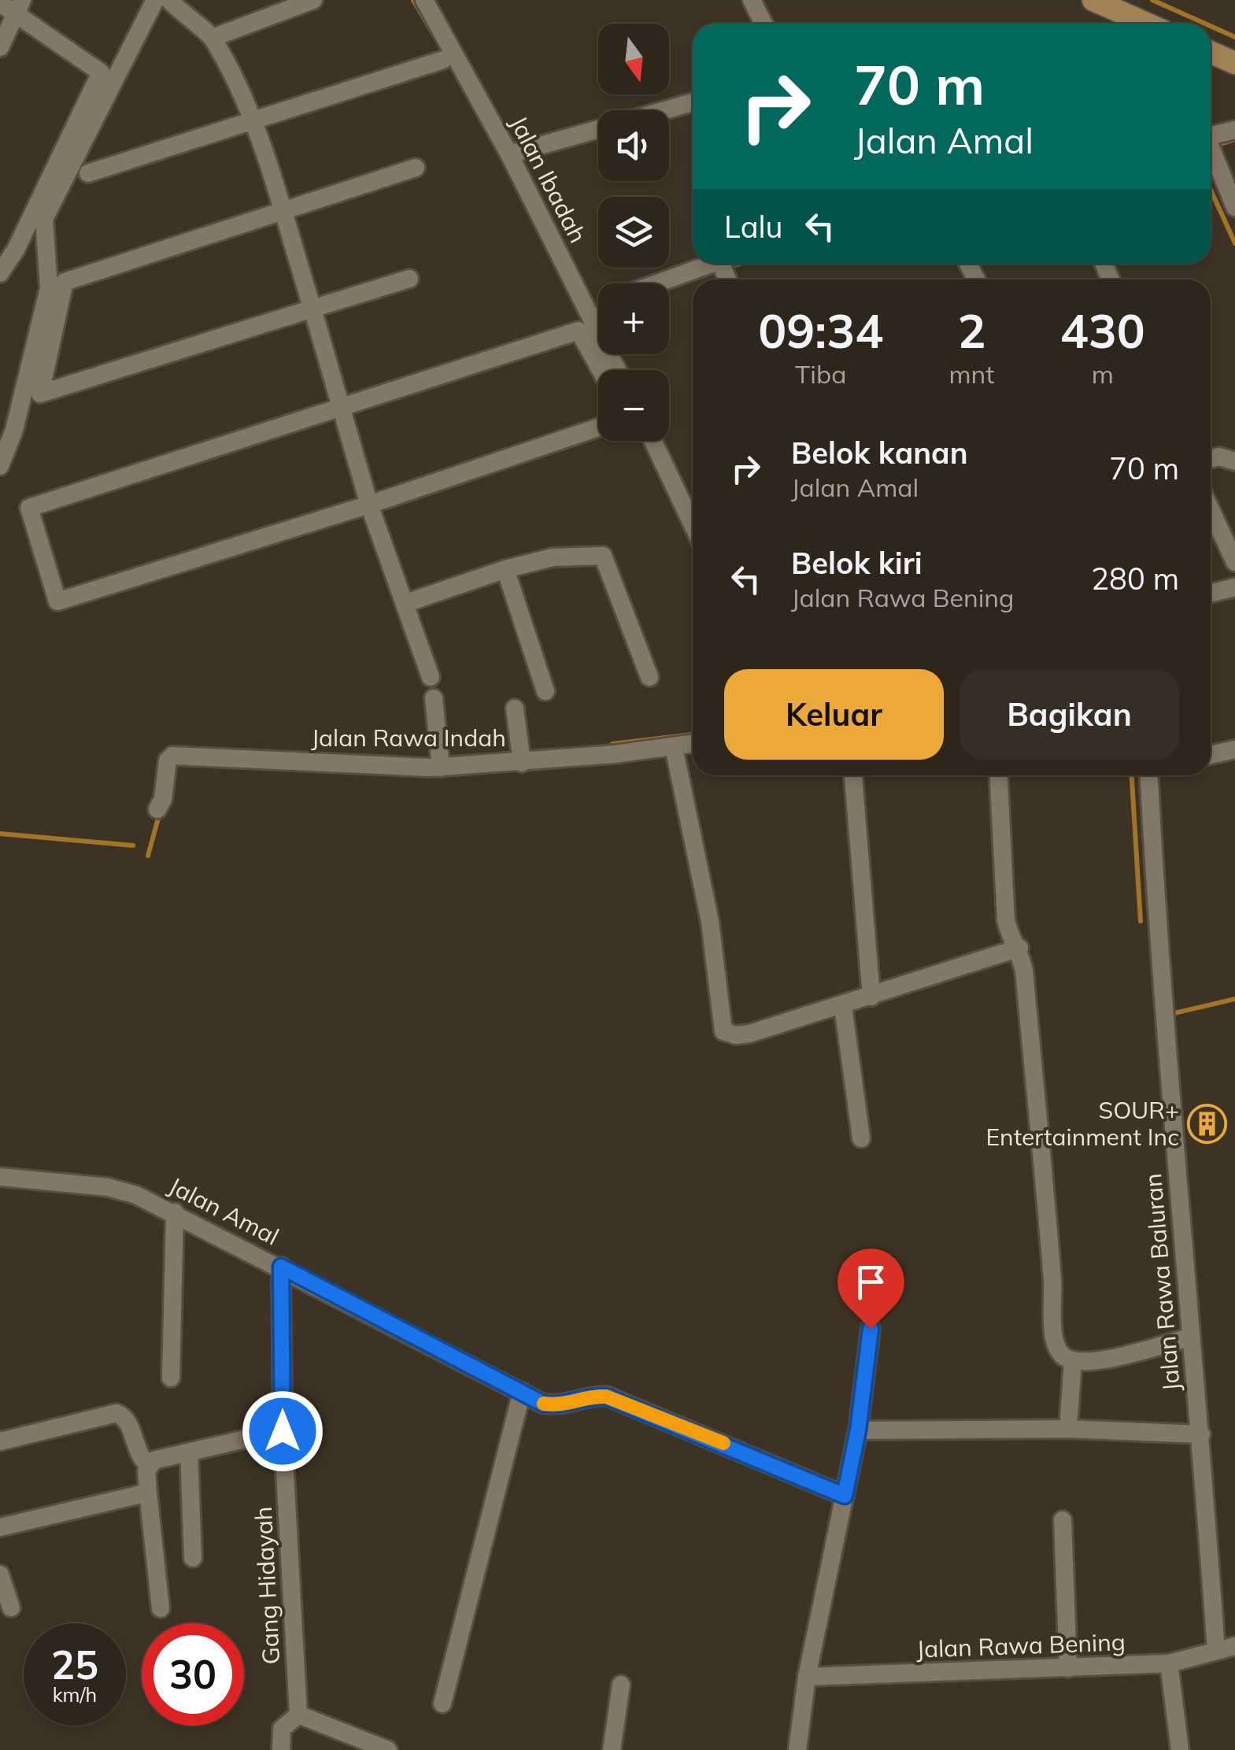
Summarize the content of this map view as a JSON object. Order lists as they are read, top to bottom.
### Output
{
  "streets": {
    "street": [
      "Jalan Ibadah",
      "Jalan Rawa Indah",
      "Jalan Amal",
      "Jalan Rawa Baluran",
      "Gang Hidayah",
      "Jalan Rawa Bening"
    ]
  },
  "crossings": [
    ["Jalan Amal", "Gang Hidayah"],
    ["Jalan Rawa Baluran", "Jalan Rawa Bening"]
  ],
  "places": {
    "building": ["SOUR+ Entertainment Inc"]
  },
  "north": "bottom",
  "page": {
    "map_buttons": ["+", "−"],
    "turn": ["70 m", "Jalan Amal"],
    "then": "Lalu",
    "eta": [
      "09:34",
      "Tiba",
      "2",
      "mnt",
      "430",
      "m"
    ],
    "list": [
      {
        "name": "Belok kanan",
        "note": "Jalan Amal",
        "value": "70 m"
      },
      {
        "name": "Belok kiri",
        "note": "Jalan Rawa Bening",
        "value": "280 m"
      }
    ],
    "buttons": ["Keluar", "Bagikan"],
    "speed": "25 km/h",
    "limit": "30"
  }
}
